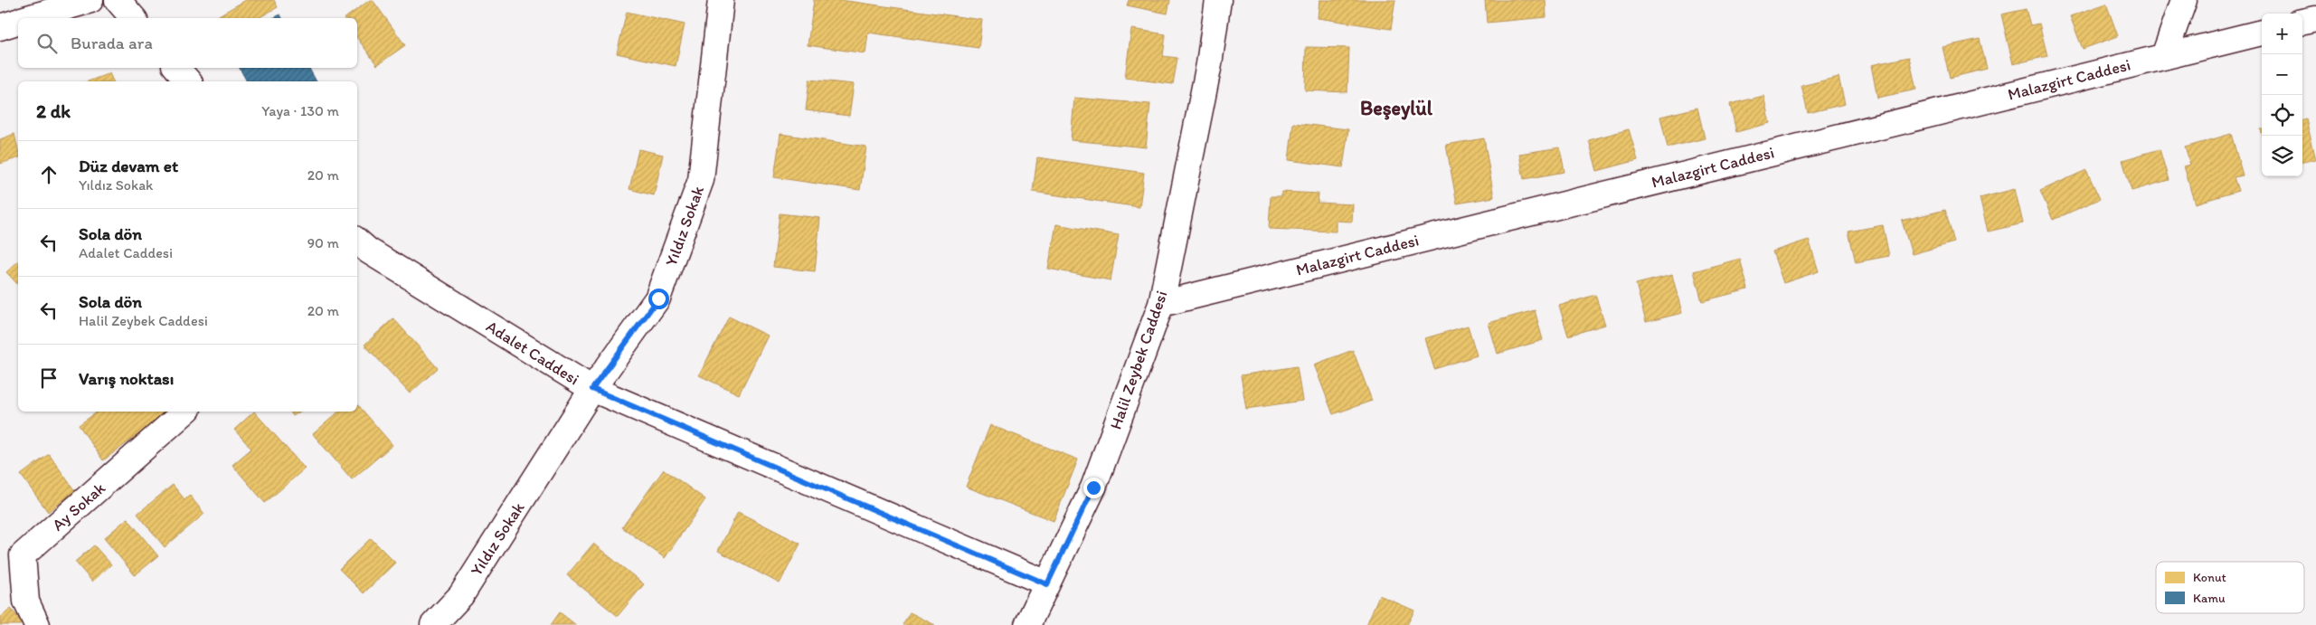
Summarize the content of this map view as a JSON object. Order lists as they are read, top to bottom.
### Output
{
  "streets": {
    "street": [
      "Malazgirt Caddesi",
      "Yıldız Sokak",
      "Adalet Caddesi",
      "Halil Zeybek Caddesi",
      "Ay Sokak"
    ]
  },
  "crossings": [
    ["Malazgirt Caddesi", "Halil Zeybek Caddesi"],
    ["Yıldız Sokak", "Adalet Caddesi"],
    ["Adalet Caddesi", "Halil Zeybek Caddesi"]
  ],
  "districts": ["Beşeylül"],
  "legend": ["Konut", "Kamu"],
  "page": {
    "map_buttons": ["+", "−"],
    "search": "Burada ara",
    "heading": ["2 dk", "Yaya · 130 m"],
    "list": [
      ["Düz devam et", "Yıldız Sokak", "20 m"],
      ["Sola dön", "Adalet Caddesi", "90 m"],
      ["Sola dön", "Halil Zeybek Caddesi", "20 m"],
      "Varış noktası"
    ]
  }
}
